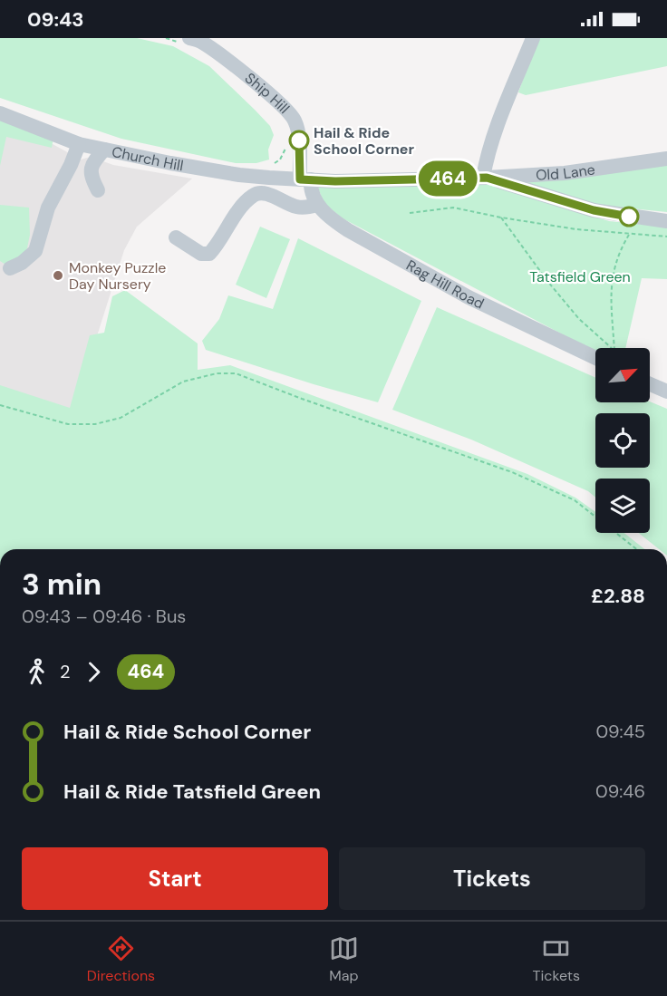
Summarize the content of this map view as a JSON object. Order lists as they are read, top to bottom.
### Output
{
  "streets": {
    "street": [
      "Ship Hill",
      "Church Hill",
      "Old Lane",
      "Rag Hill Road"
    ]
  },
  "crossings": [
    ["Ship Hill", "Church Hill"],
    ["Ship Hill", "Old Lane"],
    ["Church Hill", "Old Lane"]
  ],
  "parks": ["Tatsfield Green"],
  "places": ["Hail & Ride School Corner", "Monkey Puzzle Day Nursery"],
  "lines": ["bus line 464"],
  "north": "top right",
  "page": {
    "status": "09:43",
    "on_map": "464",
    "heading": ["3 min", "09:43 – 09:46 · Bus", "£2.88"],
    "legs": ["2", "464"],
    "list": [
      {
        "name": "Hail & Ride School Corner",
        "value": "09:45"
      },
      {
        "name": "Hail & Ride Tatsfield Green",
        "value": "09:46"
      }
    ],
    "buttons": ["Start", "Tickets"],
    "tabs": ["Directions", "Map", "Tickets"]
  }
}
